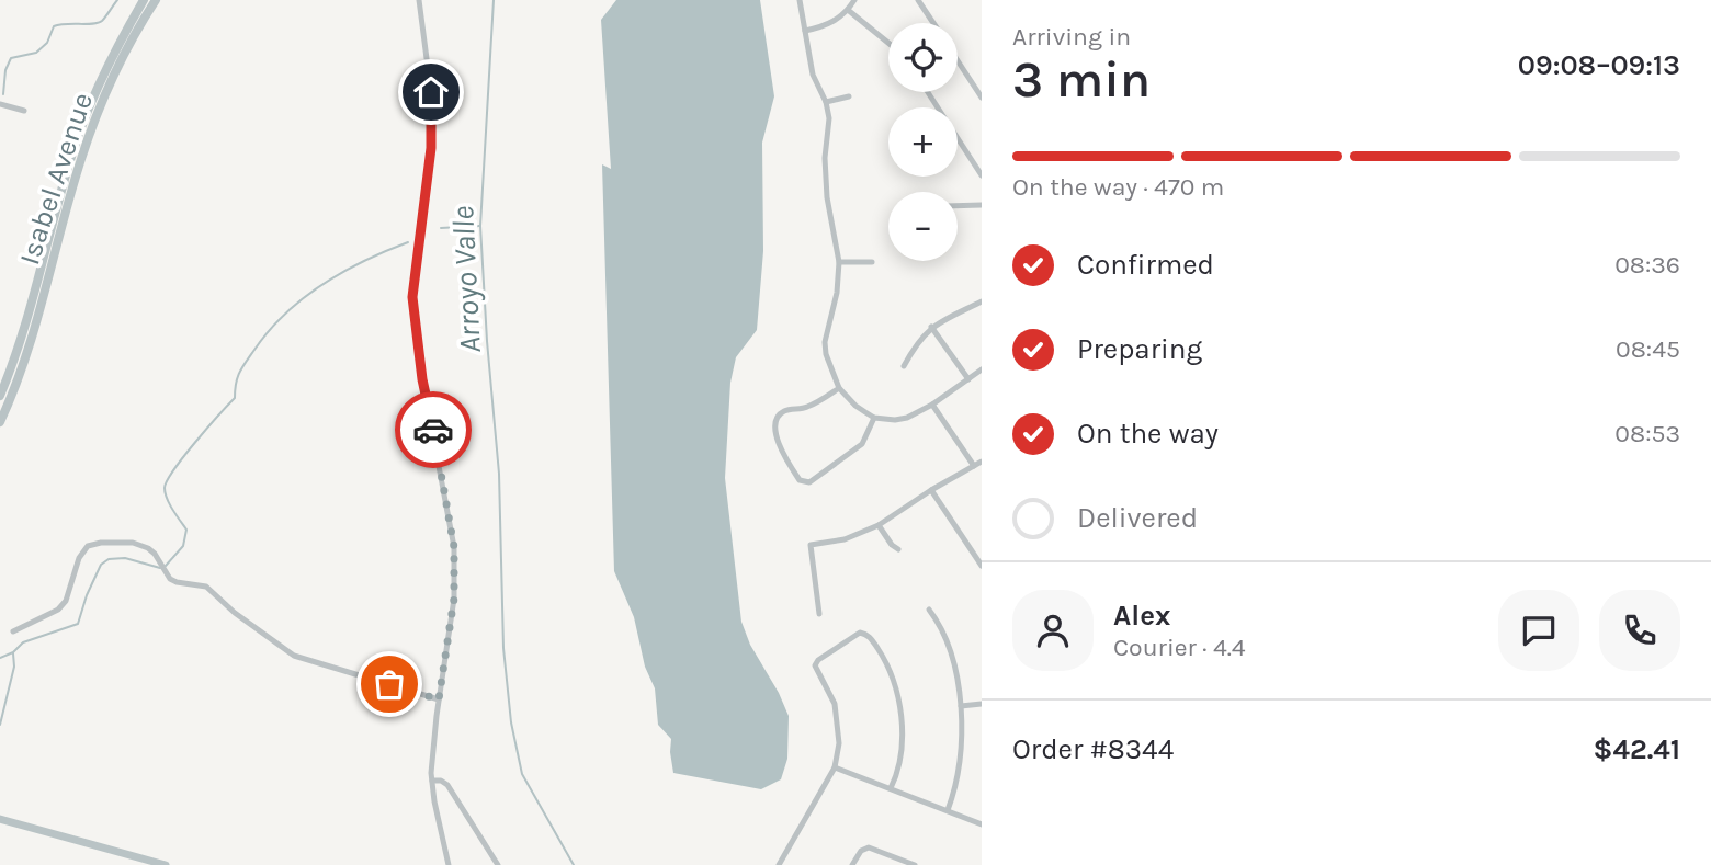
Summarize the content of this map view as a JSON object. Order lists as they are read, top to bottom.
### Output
{
  "streets": {
    "highway": ["Isabel Avenue"]
  },
  "water": ["Arroyo Valle"],
  "page": {
    "heading": ["3 min", "Arriving in", "09:08–09:13"],
    "panel": [
      "Alex",
      "Courier · 4.4",
      "Order #8344",
      "$42.41"
    ],
    "map_buttons": ["+", "−"],
    "bar": "On the way · 470 m",
    "list": [
      ["Confirmed", "08:36"],
      ["Preparing", "08:45"],
      ["On the way", "08:53"],
      "Delivered"
    ]
  }
}
